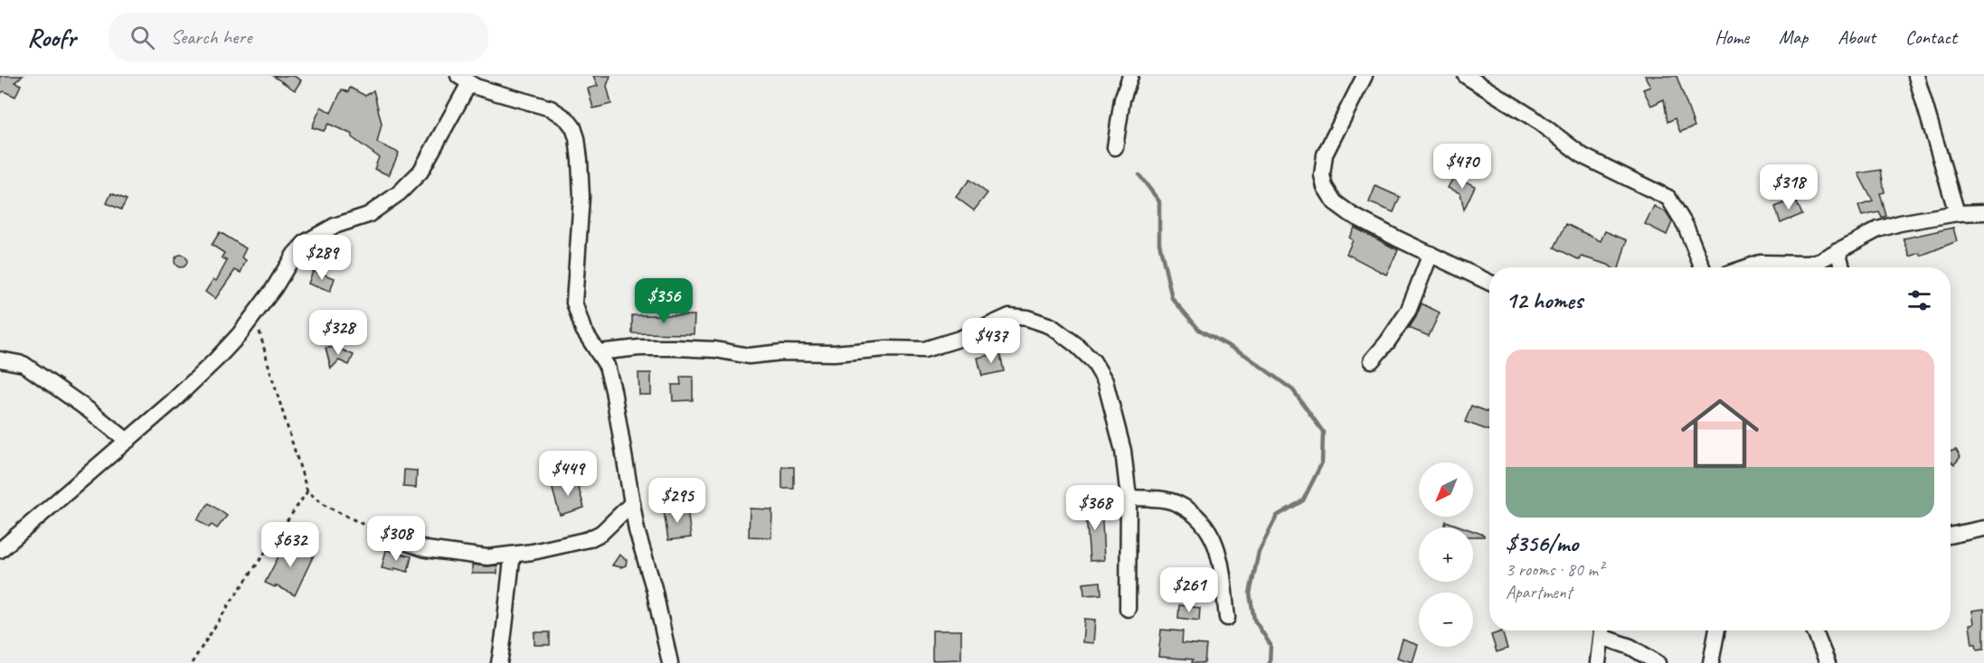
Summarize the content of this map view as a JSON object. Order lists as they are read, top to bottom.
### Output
{
  "north": "bottom left",
  "page": {
    "header": "Roofr",
    "search": "Search here",
    "nav": [
      "Home",
      "Map",
      "About",
      "Contact"
    ],
    "price": [
      "$470",
      "$318",
      "$289",
      "$356",
      "$328",
      "$437",
      "$449",
      "$295",
      "$368",
      "$308",
      "$632",
      "$261"
    ],
    "heading": "12 homes",
    "list": [
      {
        "name": "$356/mo",
        "note": "3 rooms · 80 m² · Apartment"
      }
    ],
    "map_buttons": ["+", "−"]
  }
}
